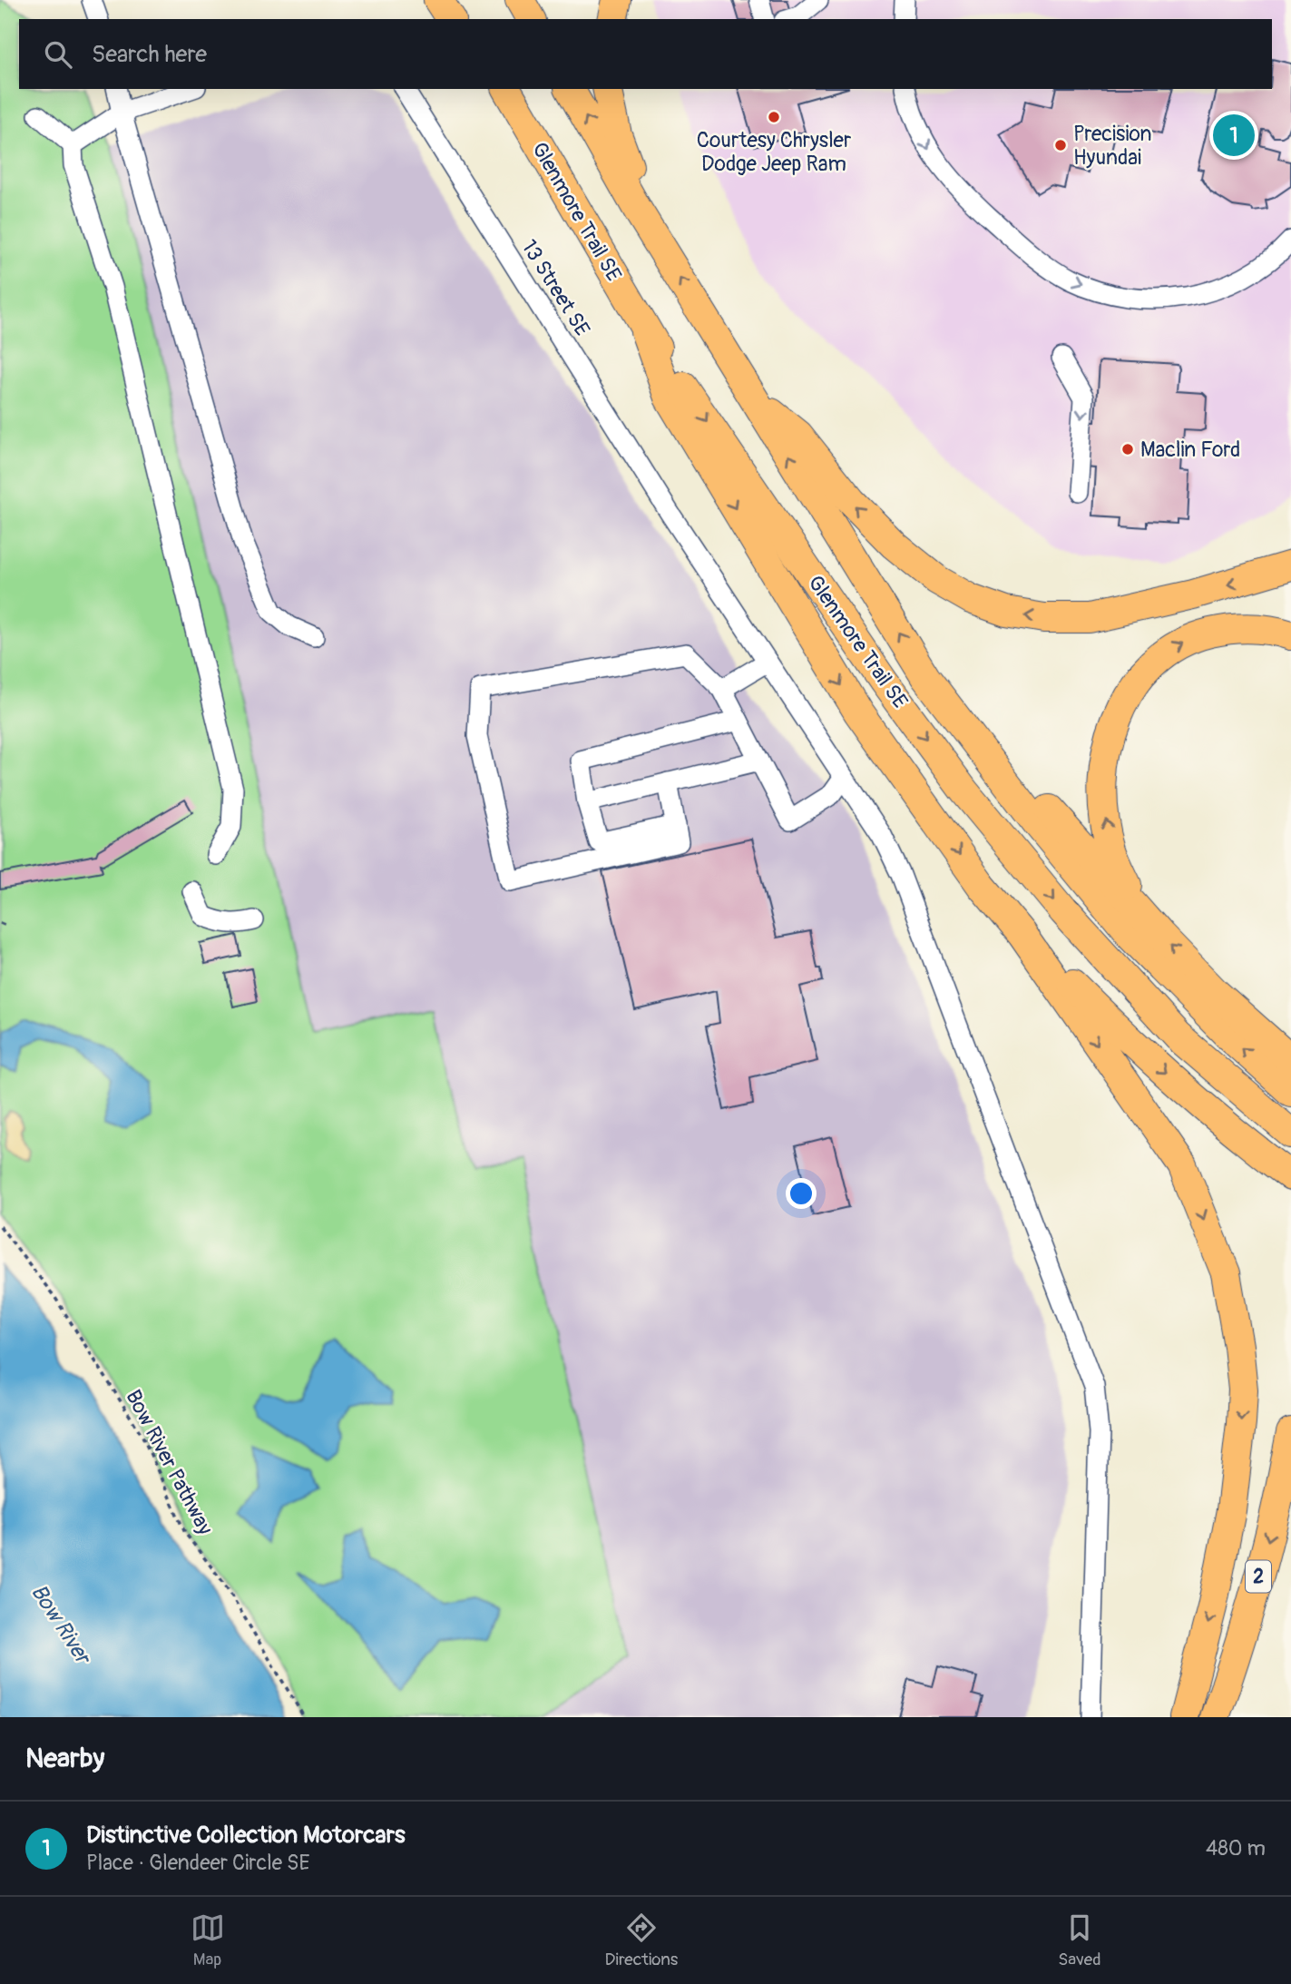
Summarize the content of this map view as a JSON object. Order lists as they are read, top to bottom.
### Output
{
  "streets": {
    "highway": ["Glenmore Trail SE", "2"],
    "street": ["13 Street SE"],
    "path": ["Bow River Pathway"]
  },
  "water": ["Bow River"],
  "places": ["Courtesy Chrysler Dodge Jeep Ram", "Precision Hyundai", "Maclin Ford"],
  "page": {
    "search": "Search here",
    "pins": "1",
    "heading": "Nearby",
    "list": [
      {
        "mark": "1",
        "name": "Distinctive Collection Motorcars",
        "note": "Place · Glendeer Circle SE",
        "value": "480 m"
      }
    ],
    "nav": ["Map", "Directions", "Saved"]
  }
}
